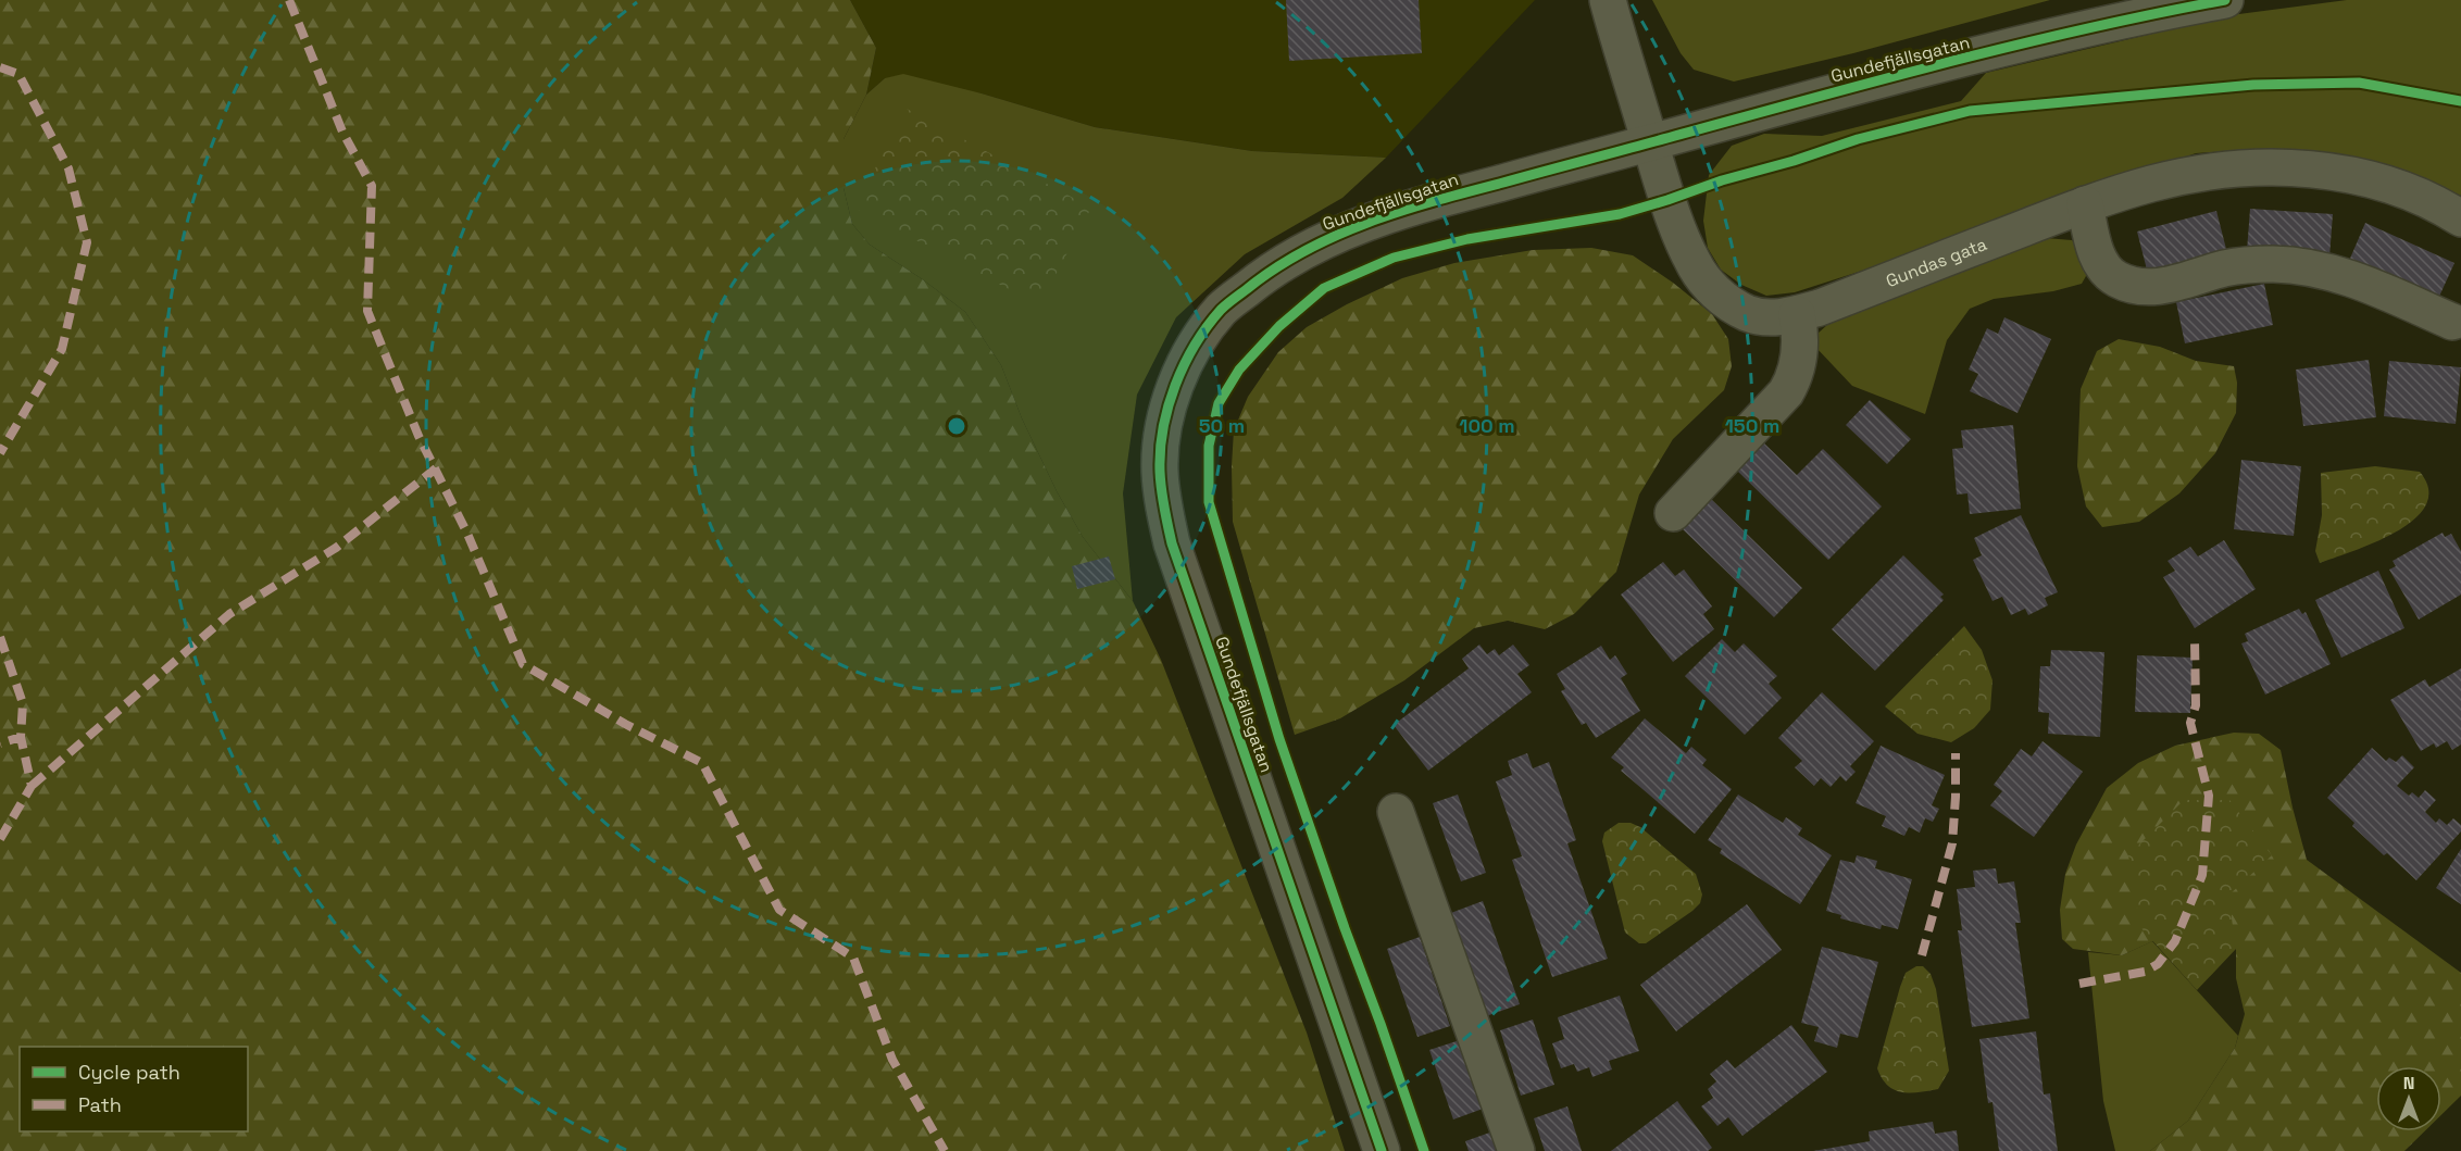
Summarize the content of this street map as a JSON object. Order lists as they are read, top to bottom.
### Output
{
  "streets": {
    "street": ["Gundefjällsgatan", "Gundas gata"]
  },
  "crossings": [
    ["Gundefjällsgatan", "Gundas gata"]
  ],
  "legend": ["Cycle path", "Path"],
  "north": "top",
  "rings": ["50 m", "100 m", "150 m"]
}
